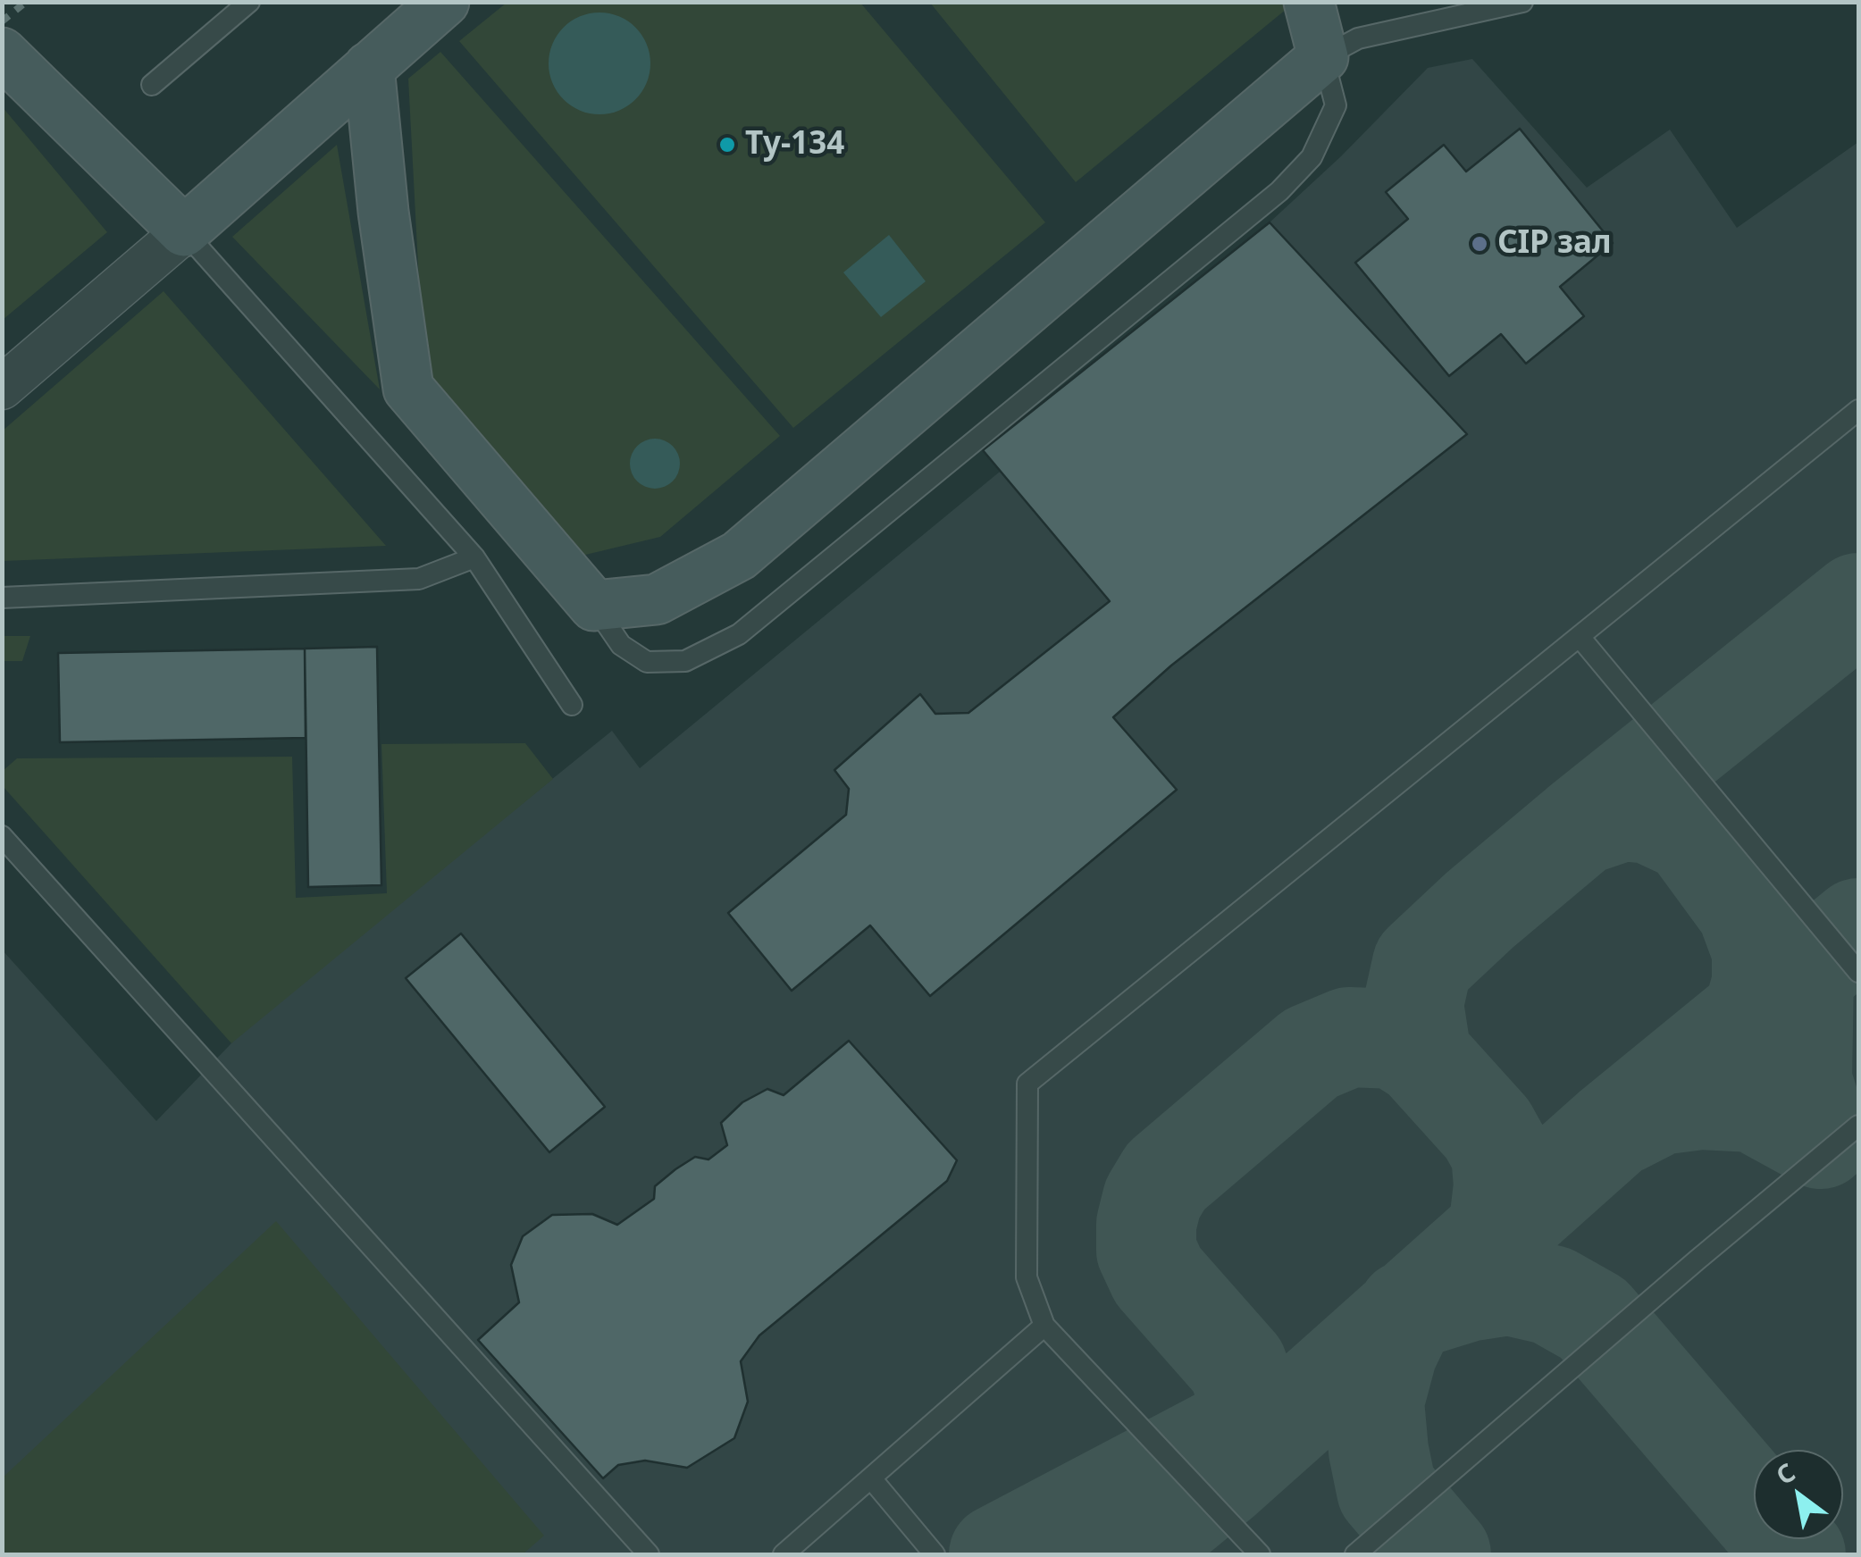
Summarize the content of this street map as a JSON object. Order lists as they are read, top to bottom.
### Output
{
  "places": ["Ту-134", "CIP зал"],
  "north": "top left"
}
